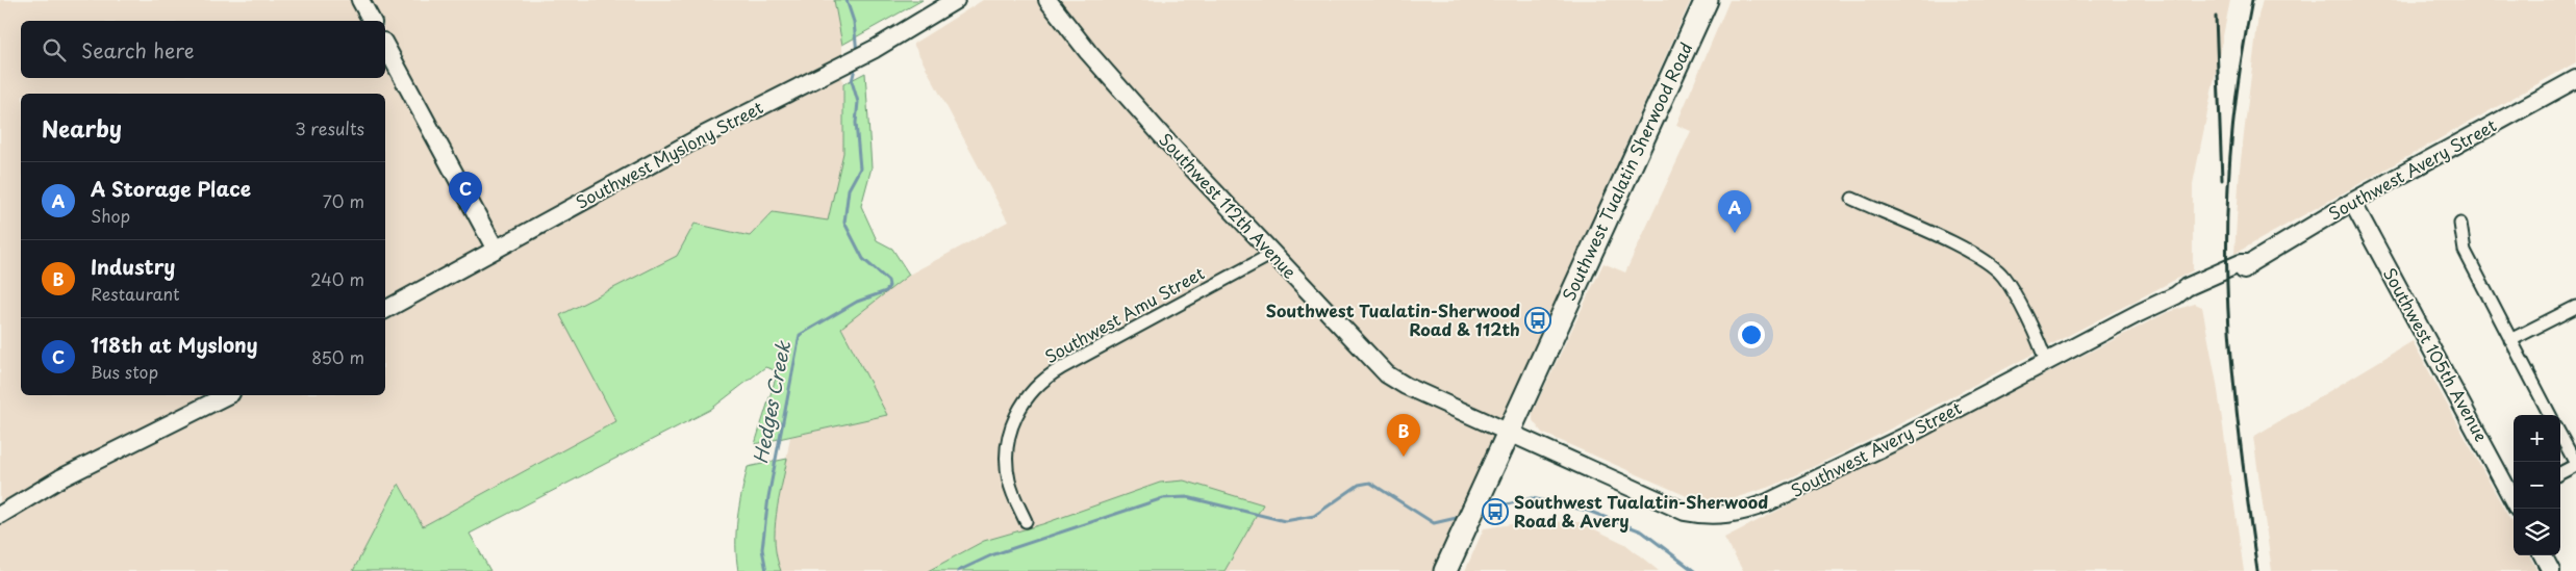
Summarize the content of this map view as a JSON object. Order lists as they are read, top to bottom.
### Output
{
  "streets": {
    "highway": ["Southwest Tualatin Sherwood Road"],
    "street": [
      "Southwest Myslony Street",
      "Southwest Avery Street",
      "Southwest 112th Avenue",
      "Southwest Amu Street",
      "Southwest 105th Avenue"
    ]
  },
  "crossings": [
    ["Southwest Avery Street", "Southwest Tualatin Sherwood Road"],
    ["Southwest Avery Street", "Southwest 112th Avenue"],
    ["Southwest Avery Street", "Southwest 105th Avenue"],
    ["Southwest Tualatin Sherwood Road", "Southwest 112th Avenue"],
    ["Southwest 112th Avenue", "Southwest Amu Street"]
  ],
  "water": ["Hedges Creek"],
  "places": {
    "bus stop": ["Southwest Tualatin-Sherwood Road & 112th", "Southwest Tualatin-Sherwood Road & Avery"]
  },
  "page": {
    "search": "Search here",
    "heading": ["Nearby", "3 results"],
    "list": [
      {
        "mark": "A",
        "name": "A Storage Place",
        "note": "Shop",
        "value": "70 m"
      },
      {
        "mark": "B",
        "name": "Industry",
        "note": "Restaurant",
        "value": "240 m"
      },
      {
        "mark": "C",
        "name": "118th at Myslony",
        "note": "Bus stop",
        "value": "850 m"
      }
    ],
    "pins": ["C", "A", "B"],
    "map_buttons": ["+", "−"]
  }
}
